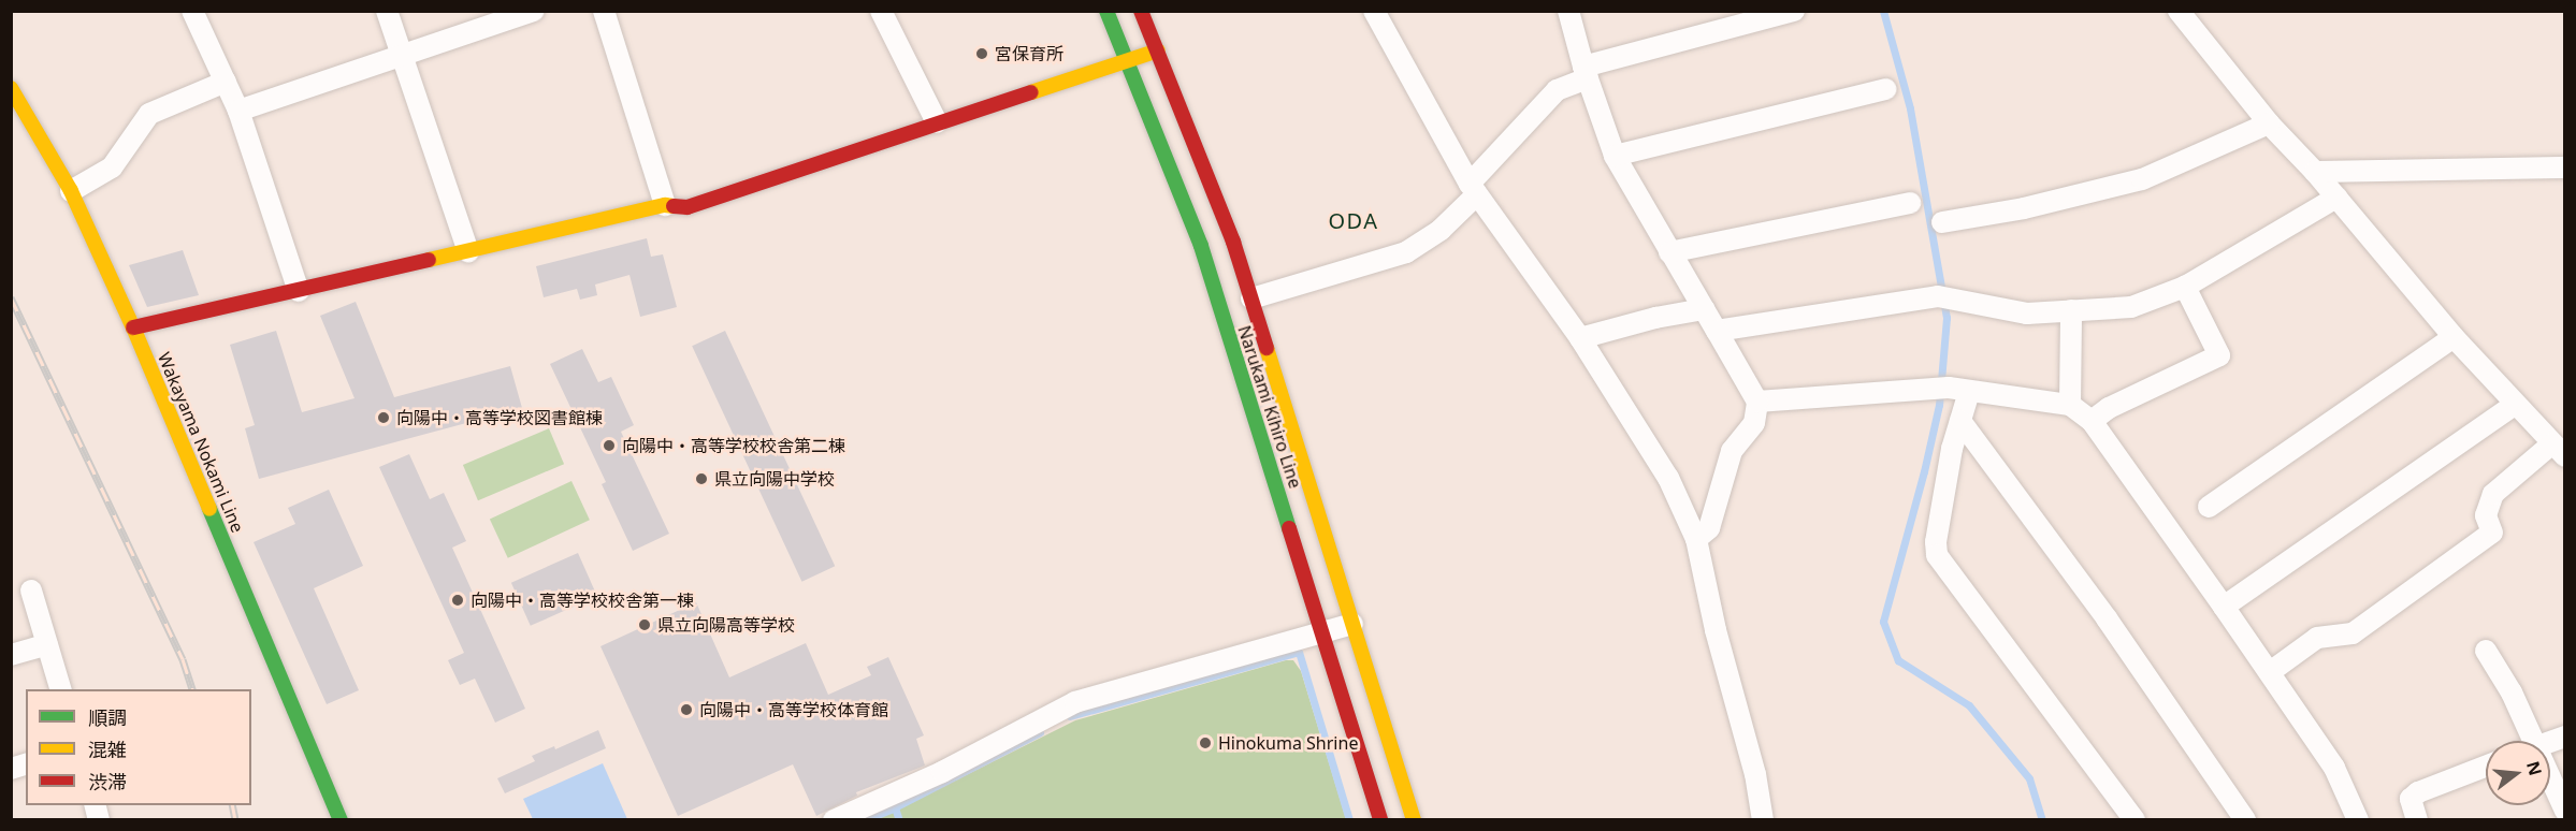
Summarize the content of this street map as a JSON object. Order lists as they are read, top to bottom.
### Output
{
  "streets": {
    "main road": ["Narukami Kihiro Line", "Wakayama Nokami Line"]
  },
  "districts": ["ODA"],
  "places": [
    "宮保育所",
    "向陽中・高等学校図書館棟",
    "向陽中・高等学校校舎第二棟",
    "県立向陽中学校",
    "向陽中・高等学校校舎第一棟",
    "県立向陽高等学校",
    "向陽中・高等学校体育館",
    "Hinokuma Shrine"
  ],
  "legend": ["順調", "混雑", "渋滞"],
  "north": "right"
}
